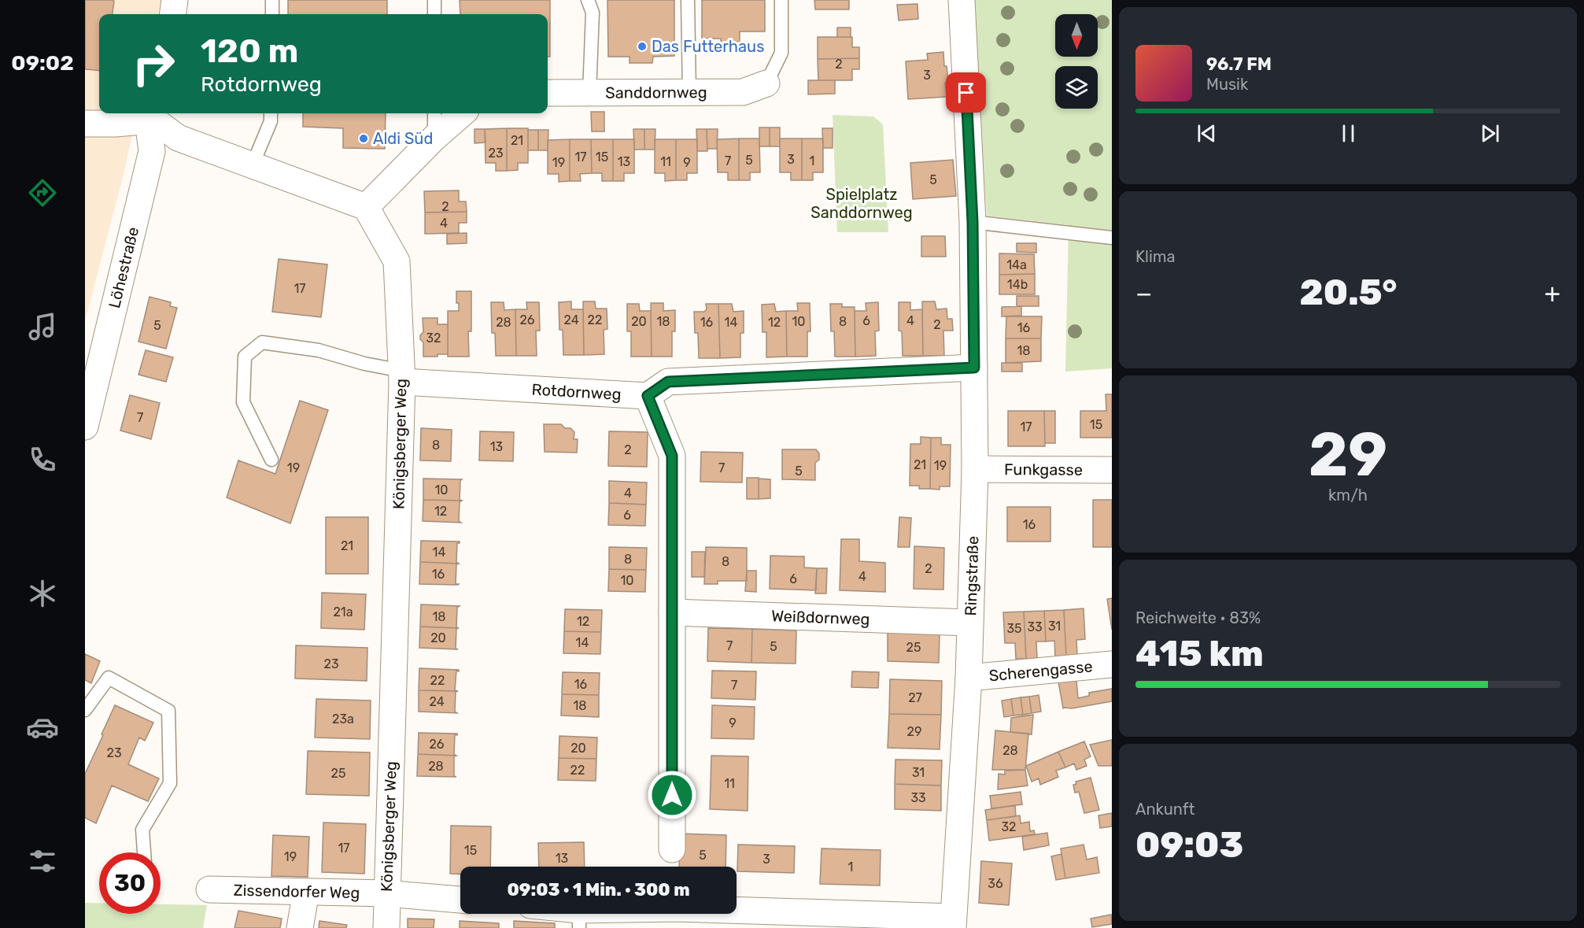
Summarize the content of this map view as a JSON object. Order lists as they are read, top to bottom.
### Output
{
  "streets": {
    "street": [
      "Sanddornweg",
      "Löhestraße",
      "Rotdornweg",
      "Königsberger Weg",
      "Funkgasse",
      "Ringstraße",
      "Weißdornweg",
      "Scherengasse",
      "Zissendorfer Weg"
    ]
  },
  "crossings": [
    ["Rotdornweg", "Königsberger Weg"],
    ["Königsberger Weg", "Zissendorfer Weg"],
    ["Funkgasse", "Ringstraße"],
    ["Ringstraße", "Weißdornweg"],
    ["Ringstraße", "Scherengasse"]
  ],
  "parks": ["Spielplatz Sanddornweg"],
  "places": ["Das Futterhaus", "Aldi Süd"],
  "house_numbers": [
    "2",
    "3",
    "21",
    "23",
    "17",
    "15",
    "3",
    "5",
    "7",
    "1",
    "13",
    "11",
    "19",
    "9",
    "5",
    "2",
    "4",
    "14a",
    "14b",
    "17",
    "26",
    "24",
    "22",
    "6",
    "4",
    "20",
    "18",
    "10",
    "8",
    "28",
    "16",
    "14",
    "12",
    "2",
    "5",
    "16",
    "32",
    "18",
    "7",
    "15",
    "17",
    "8",
    "13",
    "2",
    "21",
    "19",
    "19",
    "7",
    "5",
    "10",
    "4",
    "12",
    "6",
    "16",
    "21",
    "14",
    "8",
    "8",
    "2",
    "16",
    "4",
    "6",
    "10",
    "21a",
    "18",
    "12",
    "31",
    "33",
    "35",
    "20",
    "14",
    "7",
    "5",
    "25",
    "23",
    "22",
    "16",
    "7",
    "27",
    "24",
    "18",
    "23a",
    "9",
    "29",
    "26",
    "20",
    "28",
    "23",
    "28",
    "22",
    "31",
    "25",
    "11",
    "33",
    "32",
    "17",
    "15",
    "5",
    "19",
    "13",
    "3",
    "1",
    "36"
  ],
  "north": "bottom",
  "page": {
    "tabs": "09:02",
    "turn": ["120 m", "Rotdornweg"],
    "song": ["96.7 FM", "Musik"],
    "tile": [
      "Klima",
      ["29", "km/h"],
      ["Reichweite · 83%", "415 km"],
      ["Ankunft", "09:03"]
    ],
    "heat": ["−", "20.5°", "+"],
    "limit": "30",
    "trip": "09:03 · 1 Min. · 300 m"
  }
}
